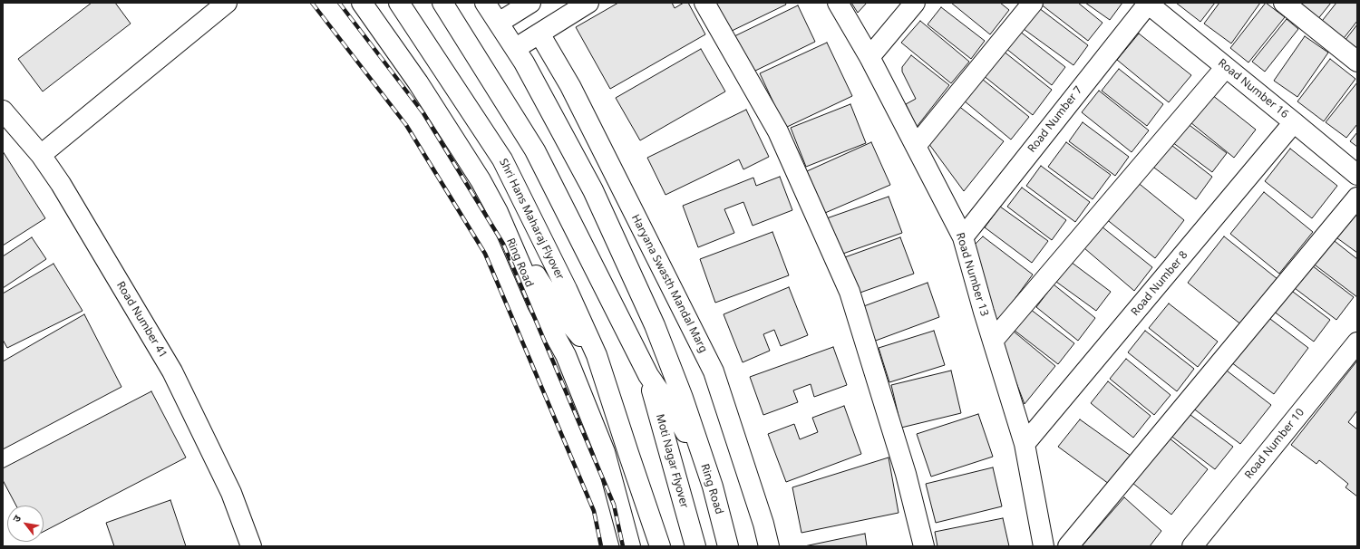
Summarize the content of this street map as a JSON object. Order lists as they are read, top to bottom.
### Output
{
  "streets": {
    "street": [
      "Road Number 16",
      "Road Number 7",
      "Shri Hans Maharaj Flyover",
      "Ring Road",
      "Road Number 13",
      "Haryana Swasth Mandal Marg",
      "Road Number 8",
      "Road Number 41",
      "Road Number 10",
      "Moti Nagar Flyover"
    ]
  },
  "crossings": [
    ["Road Number 16", "Road Number 7"],
    ["Road Number 16", "Road Number 8"],
    ["Road Number 7", "Road Number 13"],
    ["Road Number 13", "Road Number 8"]
  ],
  "north": "top left"
}
